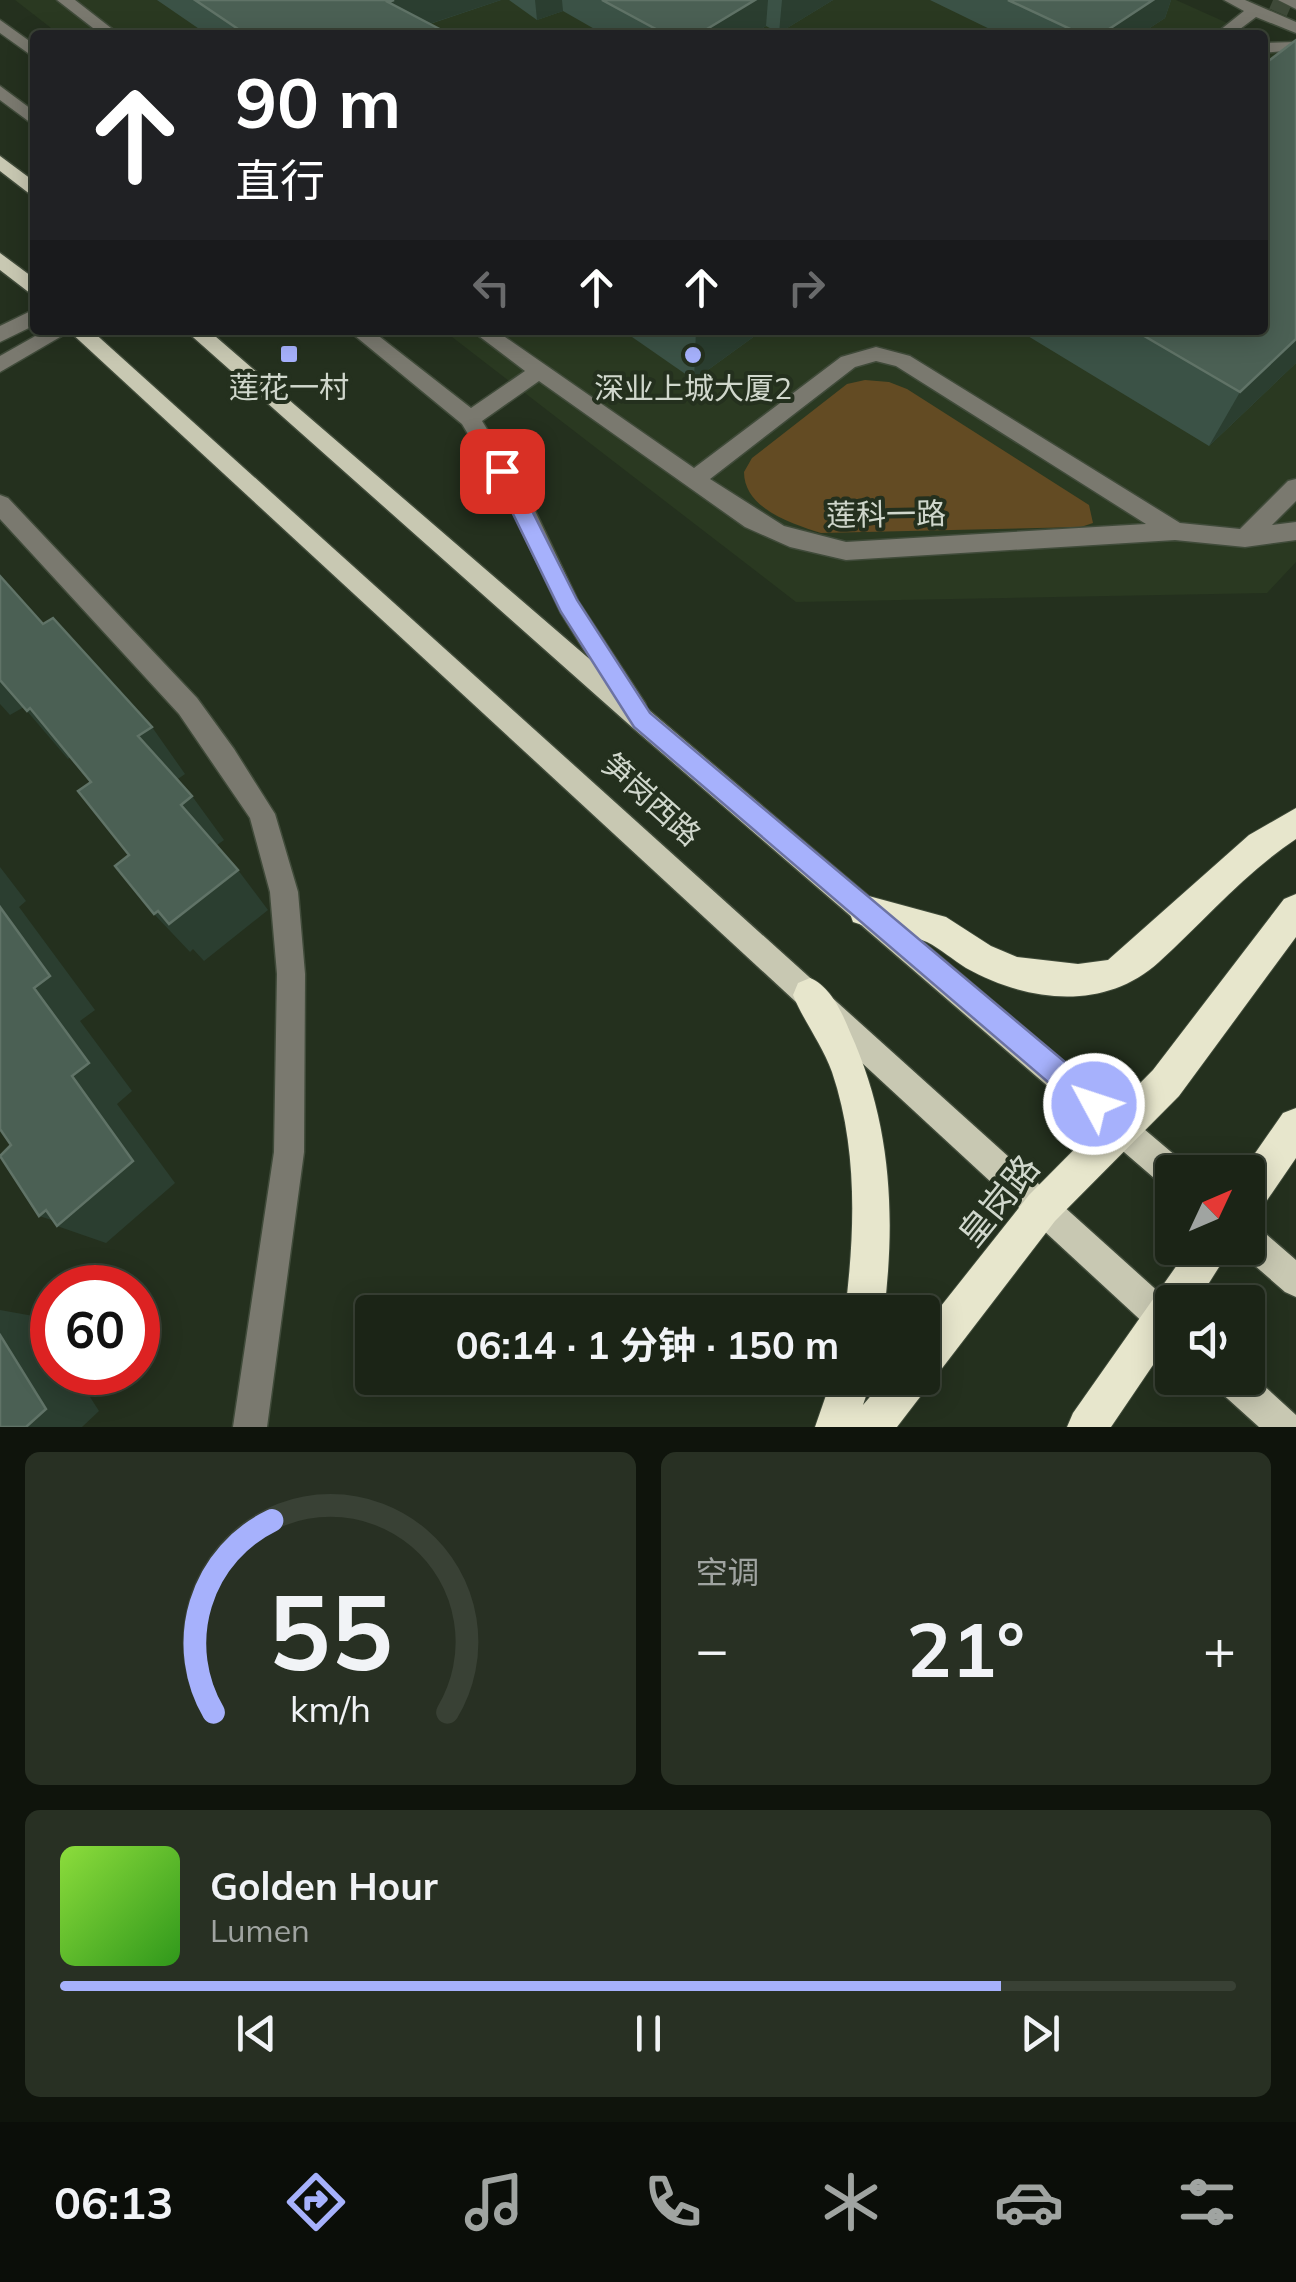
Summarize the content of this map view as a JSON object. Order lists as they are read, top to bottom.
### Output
{
  "streets": {
    "highway": ["皇岗路"],
    "main road": ["笋岗西路"],
    "street": ["莲科一路"]
  },
  "crossings": [
    ["笋岗西路", "皇岗路"]
  ],
  "places": {
    "transit": ["莲花一村"],
    "other": ["深业上城大厦2"]
  },
  "north": "top right",
  "page": {
    "turn": ["90 m", "直行"],
    "limit": "60",
    "trip": "06:14 · 1 分钟 · 150 m",
    "tile": "空调",
    "heat": ["−", "21°", "+"],
    "song": ["Golden Hour", "Lumen"],
    "tabs": "06:13",
    "gauge": ["55", "km/h"]
  }
}
